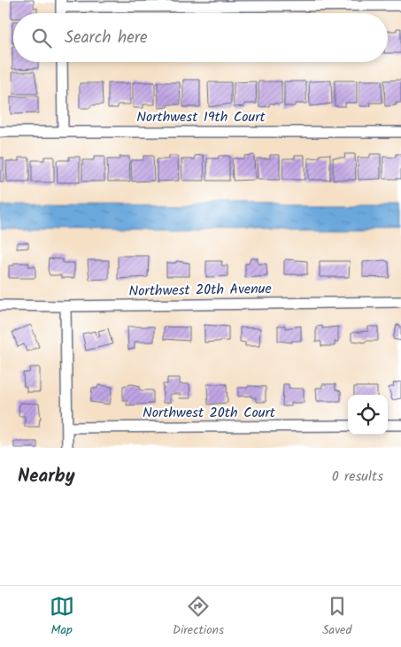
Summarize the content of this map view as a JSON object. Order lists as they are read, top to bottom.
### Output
{
  "streets": {
    "street": ["Northwest 19th Court", "Northwest 20th Avenue", "Northwest 20th Court"]
  },
  "page": {
    "search": "Search here",
    "heading": ["Nearby", "0 results"],
    "nav": ["Map", "Directions", "Saved"]
  }
}
